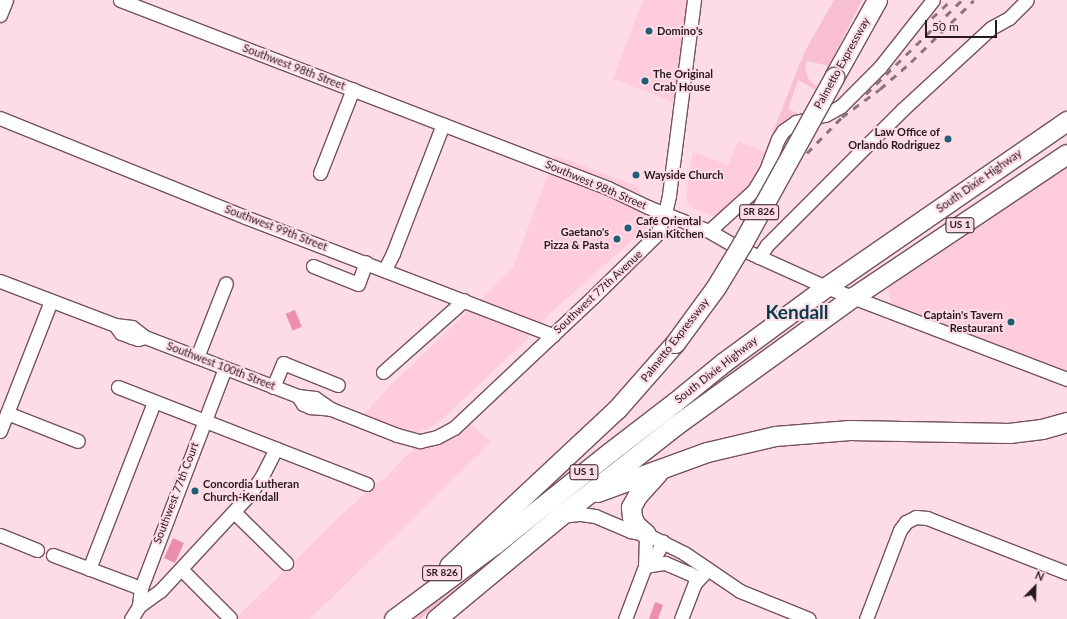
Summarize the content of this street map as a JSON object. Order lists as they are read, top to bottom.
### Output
{
  "streets": {
    "highway": [
      "Palmetto Expressway",
      "South Dixie Highway",
      "SR 826",
      "US 1"
    ],
    "street": [
      "Southwest 98th Street",
      "Southwest 99th Street",
      "Southwest 77th Avenue",
      "Southwest 100th Street",
      "Southwest 77th Court"
    ]
  },
  "crossings": [
    ["Palmetto Expressway", "South Dixie Highway"],
    ["Southwest 98th Street", "South Dixie Highway"],
    ["Southwest 98th Street", "Southwest 77th Avenue"],
    ["Southwest 99th Street", "Southwest 77th Avenue"],
    ["Southwest 77th Avenue", "Southwest 100th Street"],
    ["Southwest 100th Street", "Southwest 77th Court"]
  ],
  "districts": ["Kendall"],
  "places": [
    "Domino's",
    "The Original Crab House",
    "Law Office of Orlando Rodriguez",
    "Wayside Church",
    "Café Oriental Asian Kitchen",
    "Gaetano's Pizza & Pasta",
    "Captain's Tavern Restaurant",
    "Concordia Lutheran Church-Kendall"
  ],
  "scale_bar": "50 m",
  "north": "top right"
}
